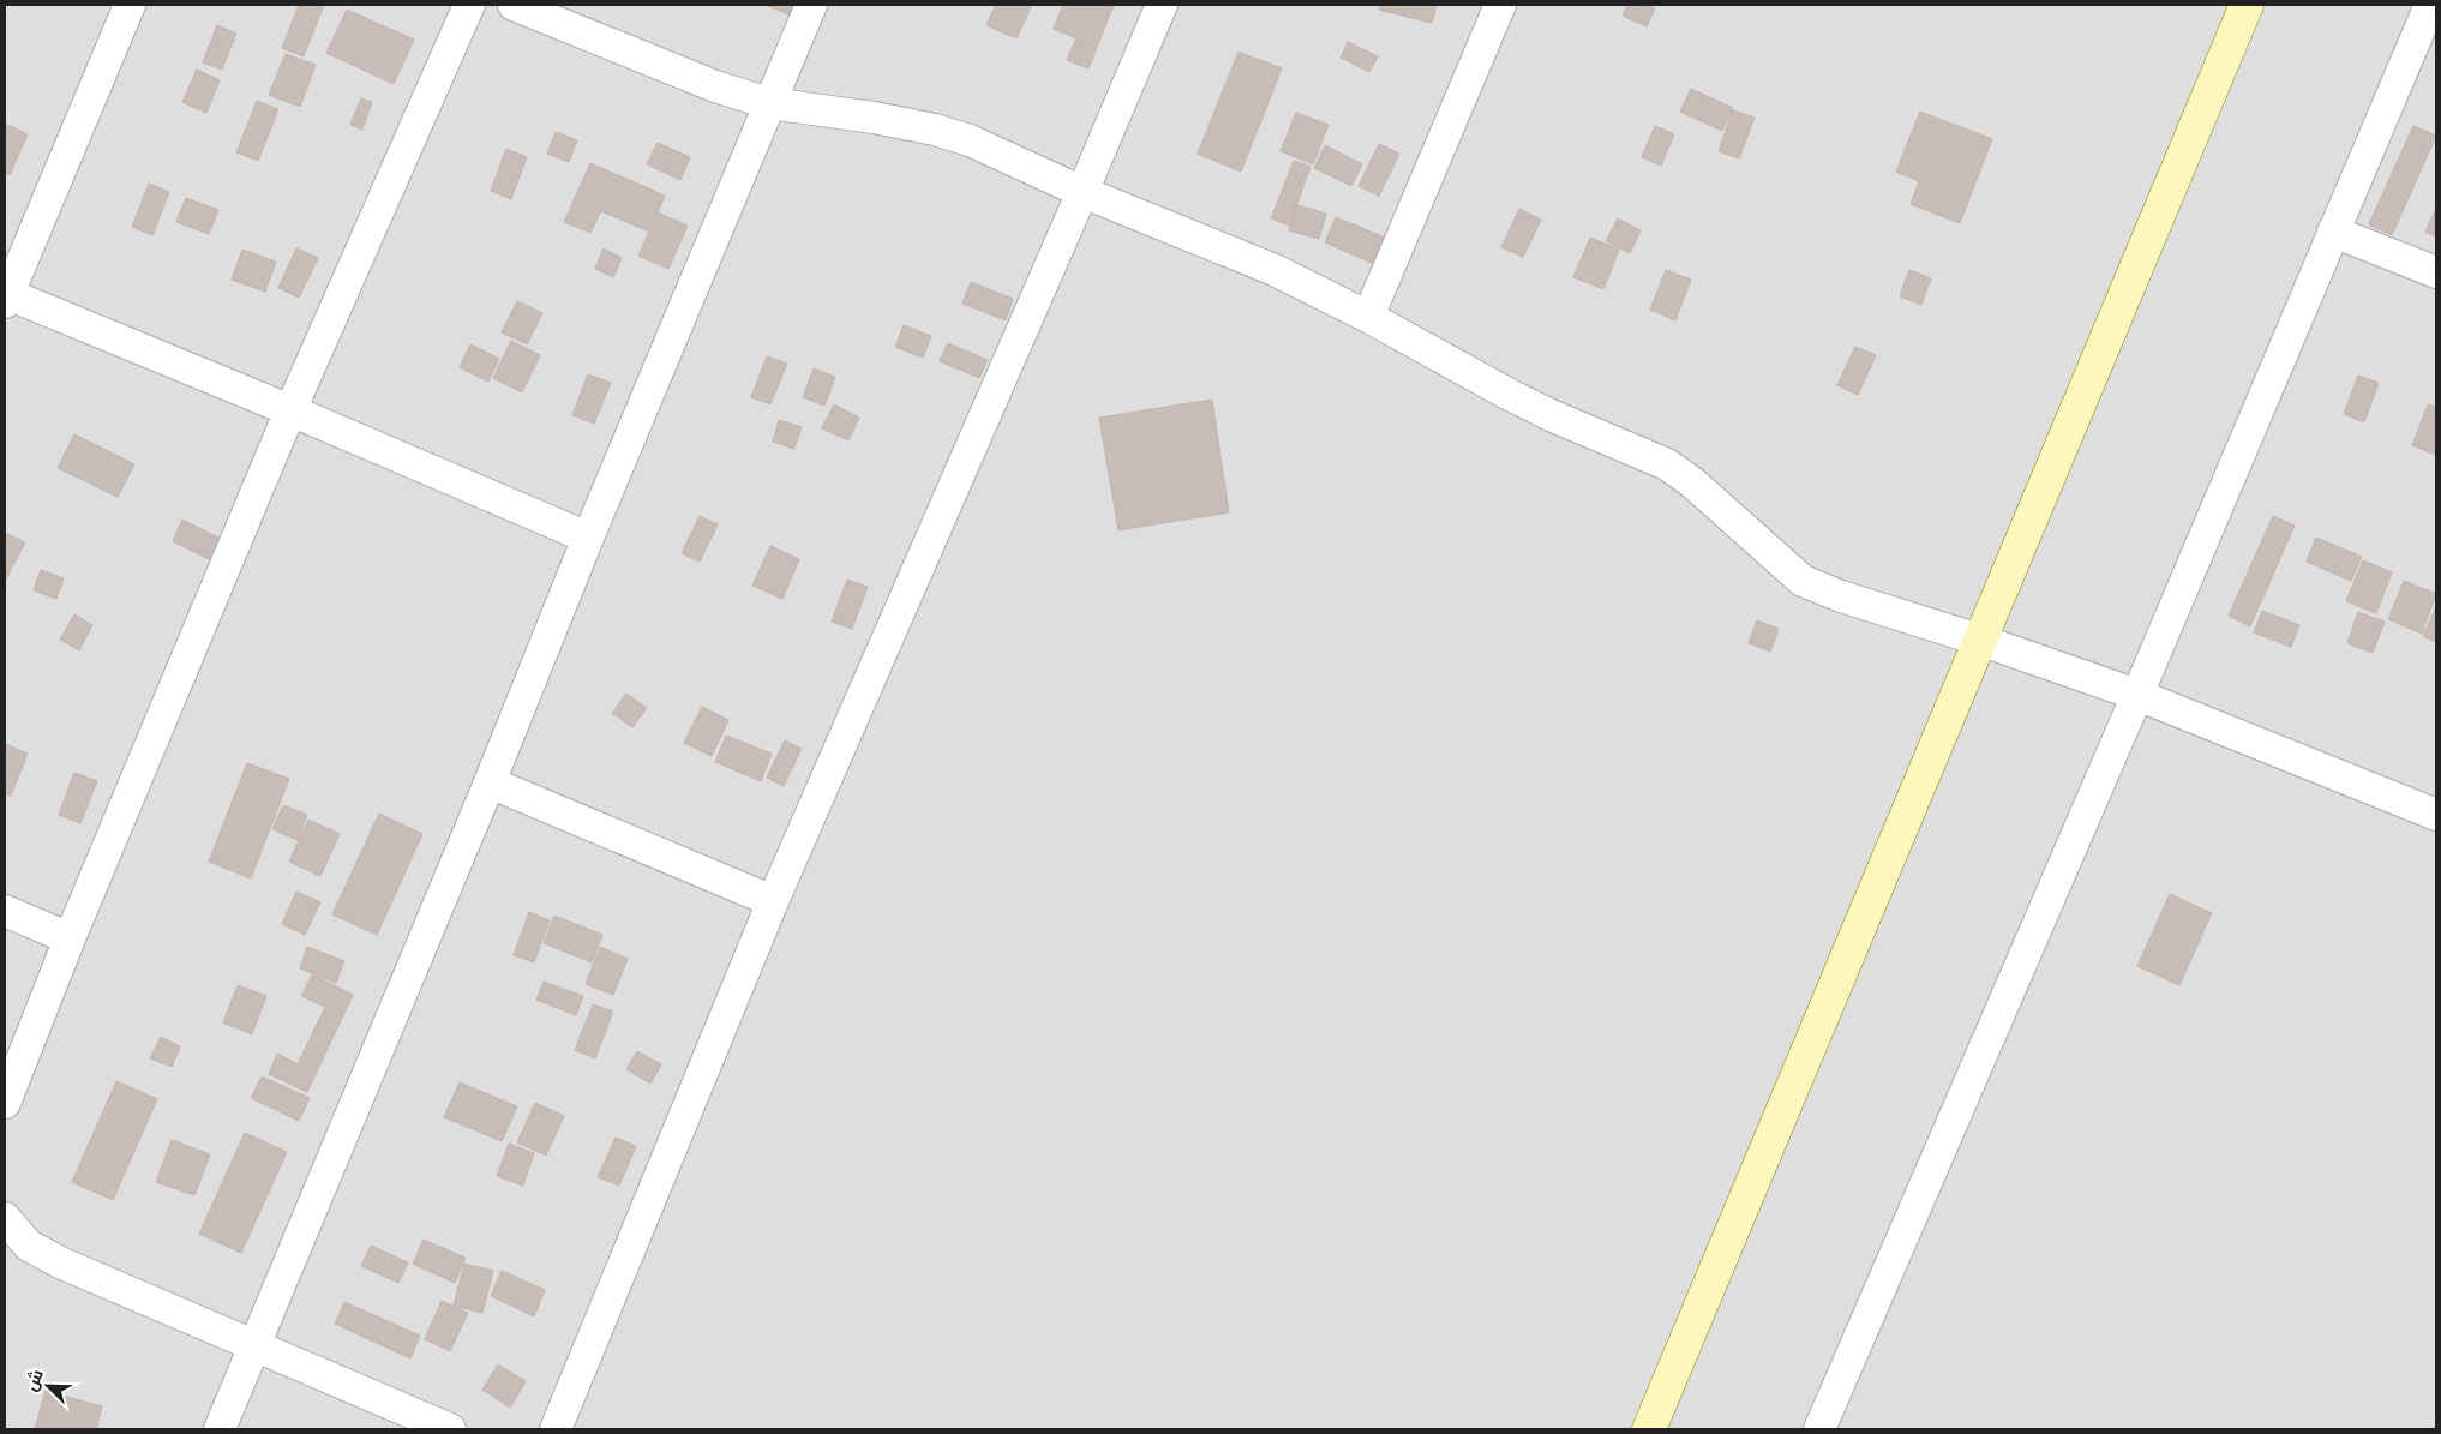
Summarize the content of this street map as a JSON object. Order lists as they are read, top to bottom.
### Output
{
  "north": "top left"
}
